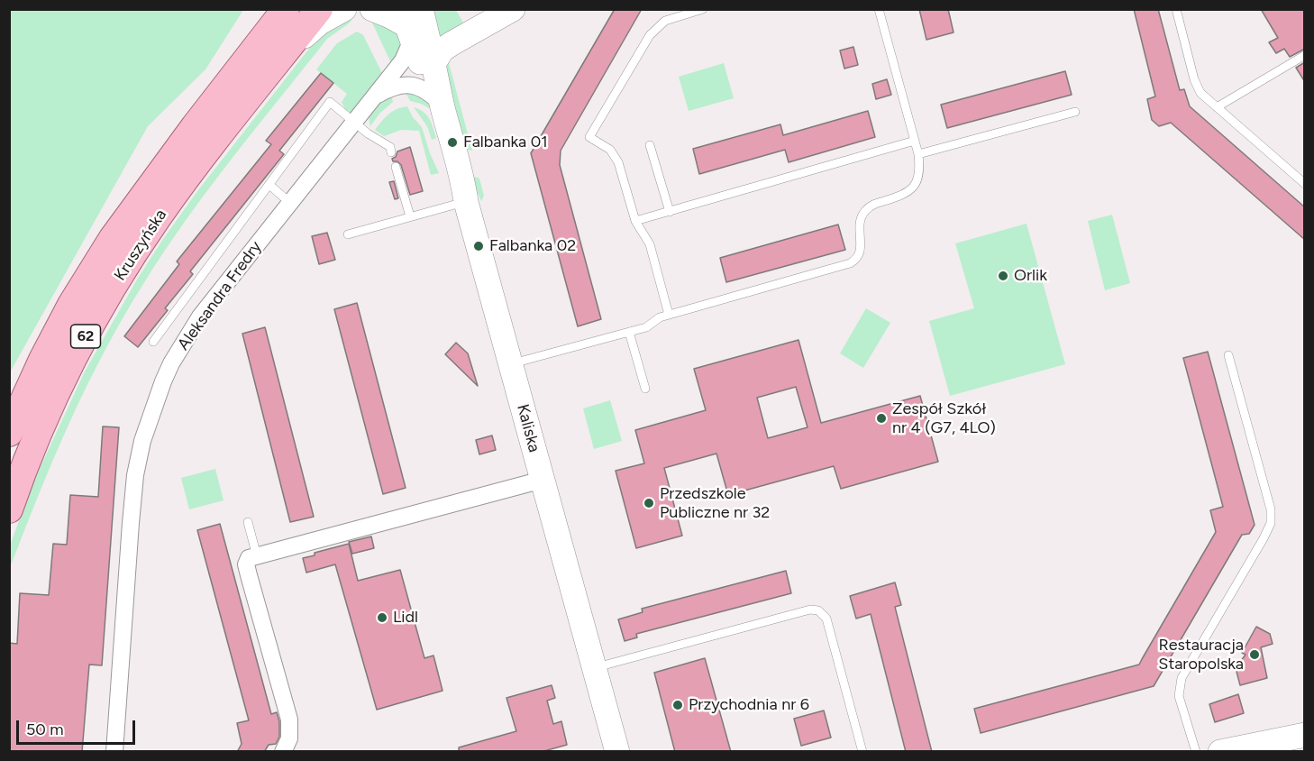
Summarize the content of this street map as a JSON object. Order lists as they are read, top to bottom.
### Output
{
  "streets": {
    "main road": ["Kruszyńska", "62"],
    "street": ["Aleksandra Fredry", "Kaliska"]
  },
  "crossings": [
    ["Aleksandra Fredry", "Kaliska"]
  ],
  "places": [
    "Falbanka 01",
    "Falbanka 02",
    "Orlik",
    "Zespół Szkół nr 4 (G7, 4LO)",
    "Przedszkole Publiczne nr 32",
    "Lidl",
    "Restauracja Staropolska",
    "Przychodnia nr 6"
  ],
  "scale_bar": "50 m"
}
